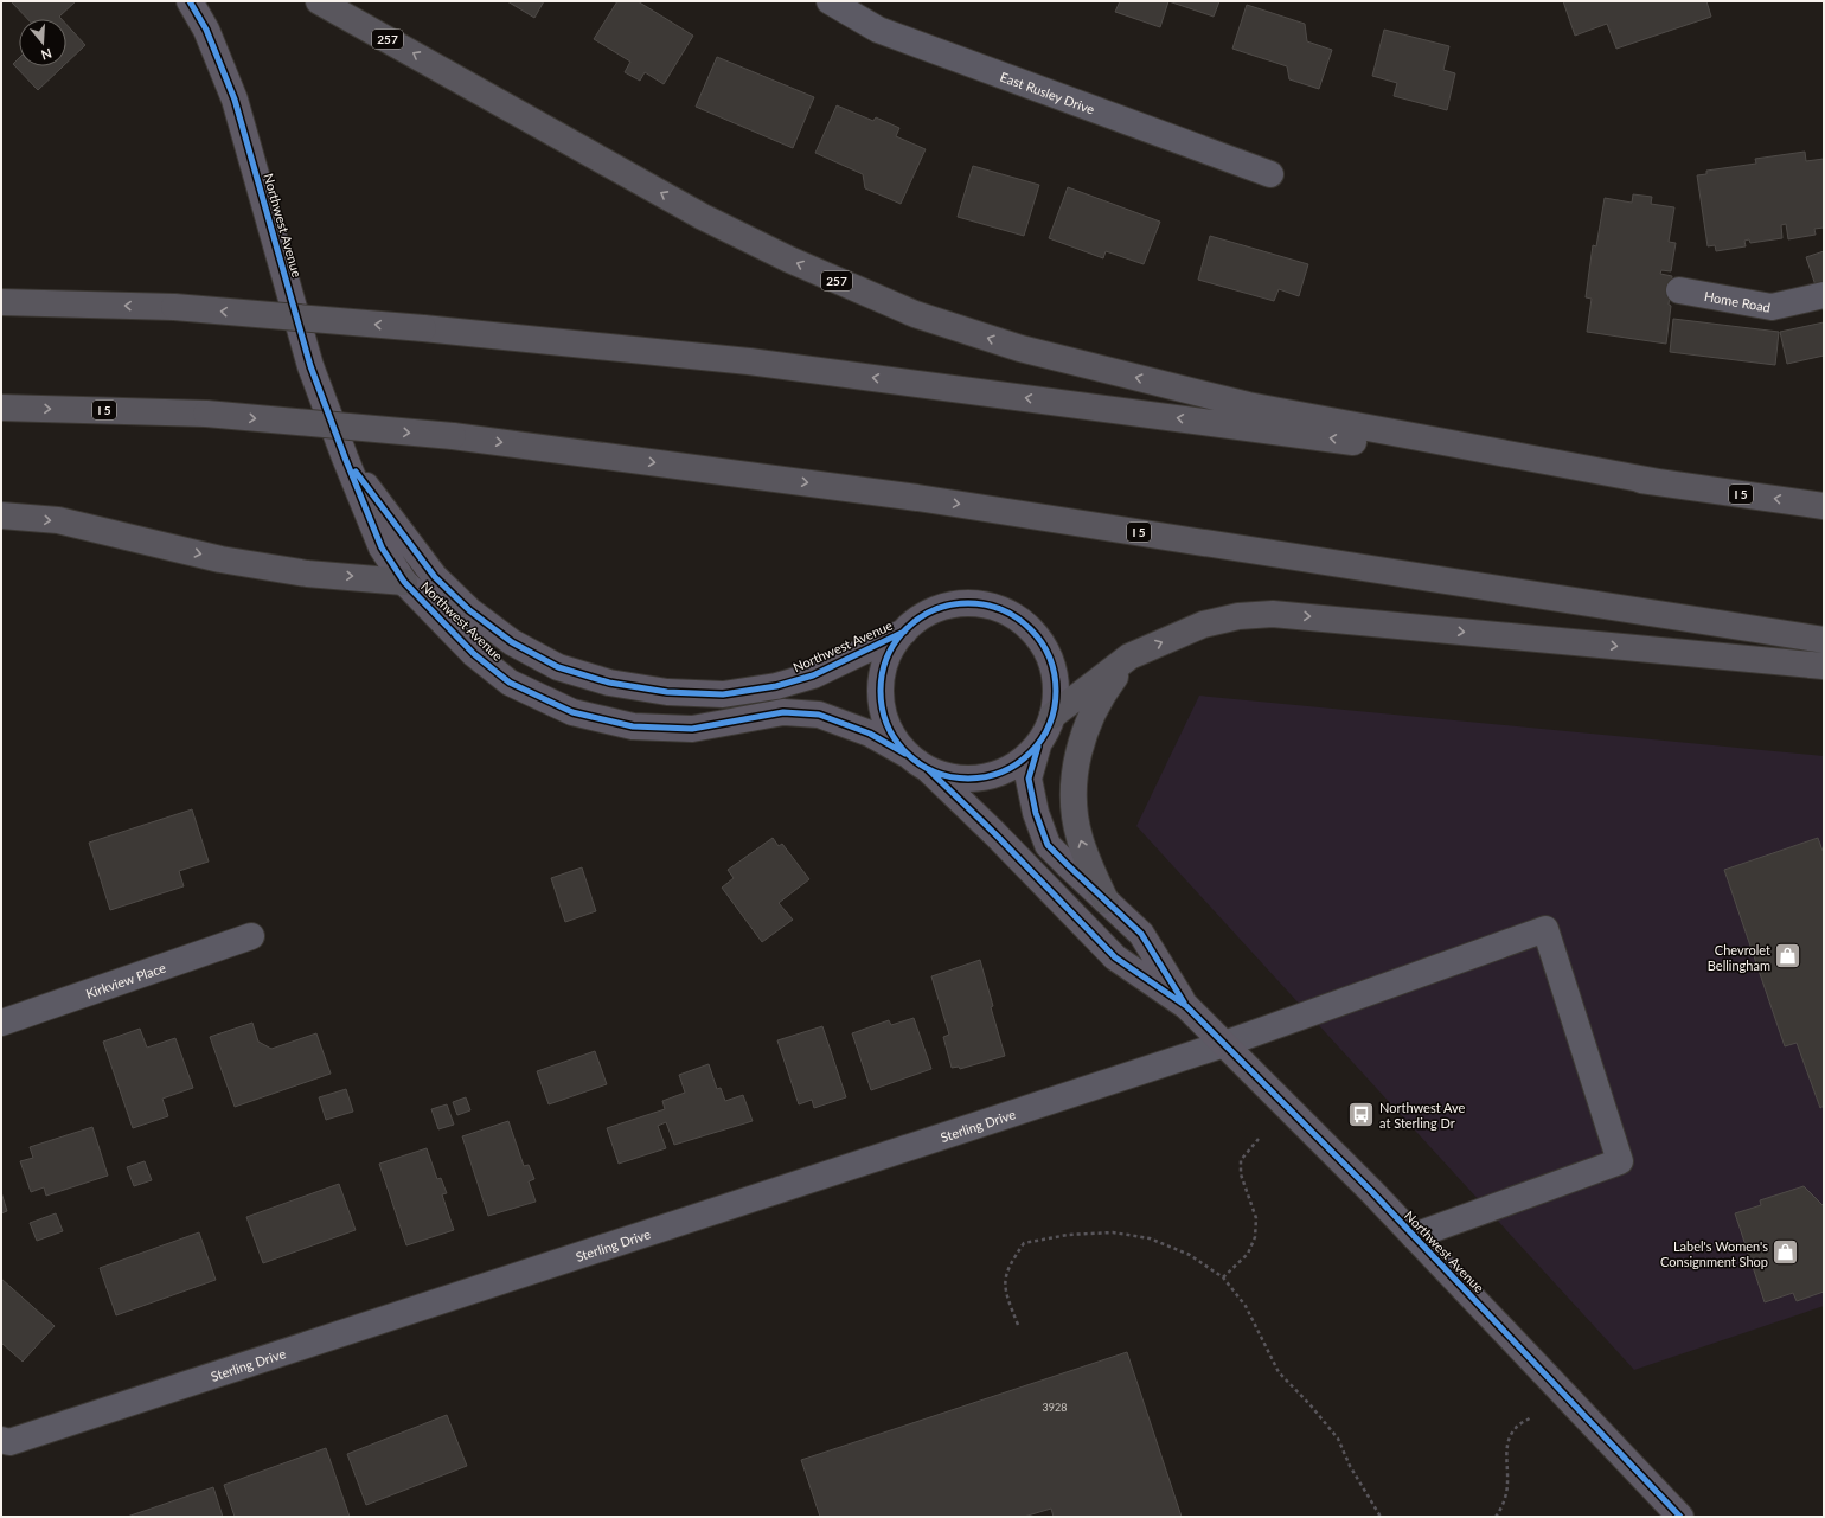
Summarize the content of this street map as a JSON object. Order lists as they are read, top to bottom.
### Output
{
  "streets": {
    "highway": ["257", "I 5"],
    "main road": ["Northwest Avenue"],
    "street": [
      "East Rusley Drive",
      "Home Road",
      "Kirkview Place",
      "Sterling Drive"
    ]
  },
  "crossings": [
    ["257", "I 5"],
    ["Northwest Avenue", "Sterling Drive"]
  ],
  "places": {
    "shop": ["Chevrolet Bellingham", "Label's Women's Consignment Shop"],
    "bus stop": ["Northwest Ave at Sterling Dr"]
  },
  "house_numbers": ["3928"],
  "north": "bottom"
}
